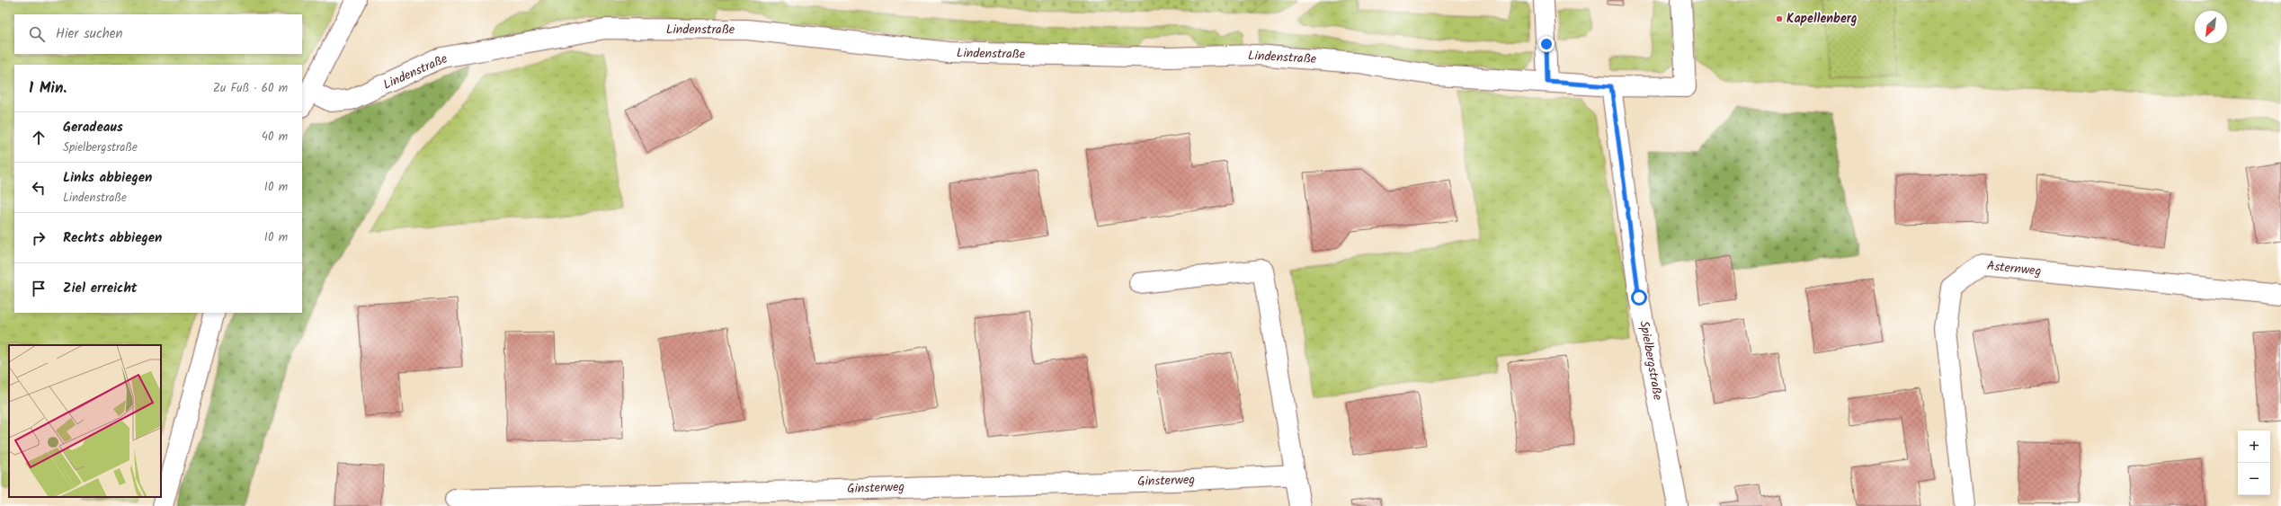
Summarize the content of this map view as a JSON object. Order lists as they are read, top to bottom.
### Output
{
  "streets": {
    "street": [
      "Lindenstraße",
      "Asternweg",
      "Spielbergstraße",
      "Ginsterweg"
    ]
  },
  "crossings": [
    ["Lindenstraße", "Spielbergstraße"]
  ],
  "places": ["Kapellenberg"],
  "north": "bottom left",
  "page": {
    "search": "Hier suchen",
    "heading": ["1 Min.", "Zu Fuß · 60 m"],
    "list": [
      ["Geradeaus", "Spielbergstraße", "40 m"],
      ["Links abbiegen", "Lindenstraße", "10 m"],
      ["Rechts abbiegen", "10 m"],
      "Ziel erreicht"
    ],
    "map_buttons": ["+", "−"]
  }
}
